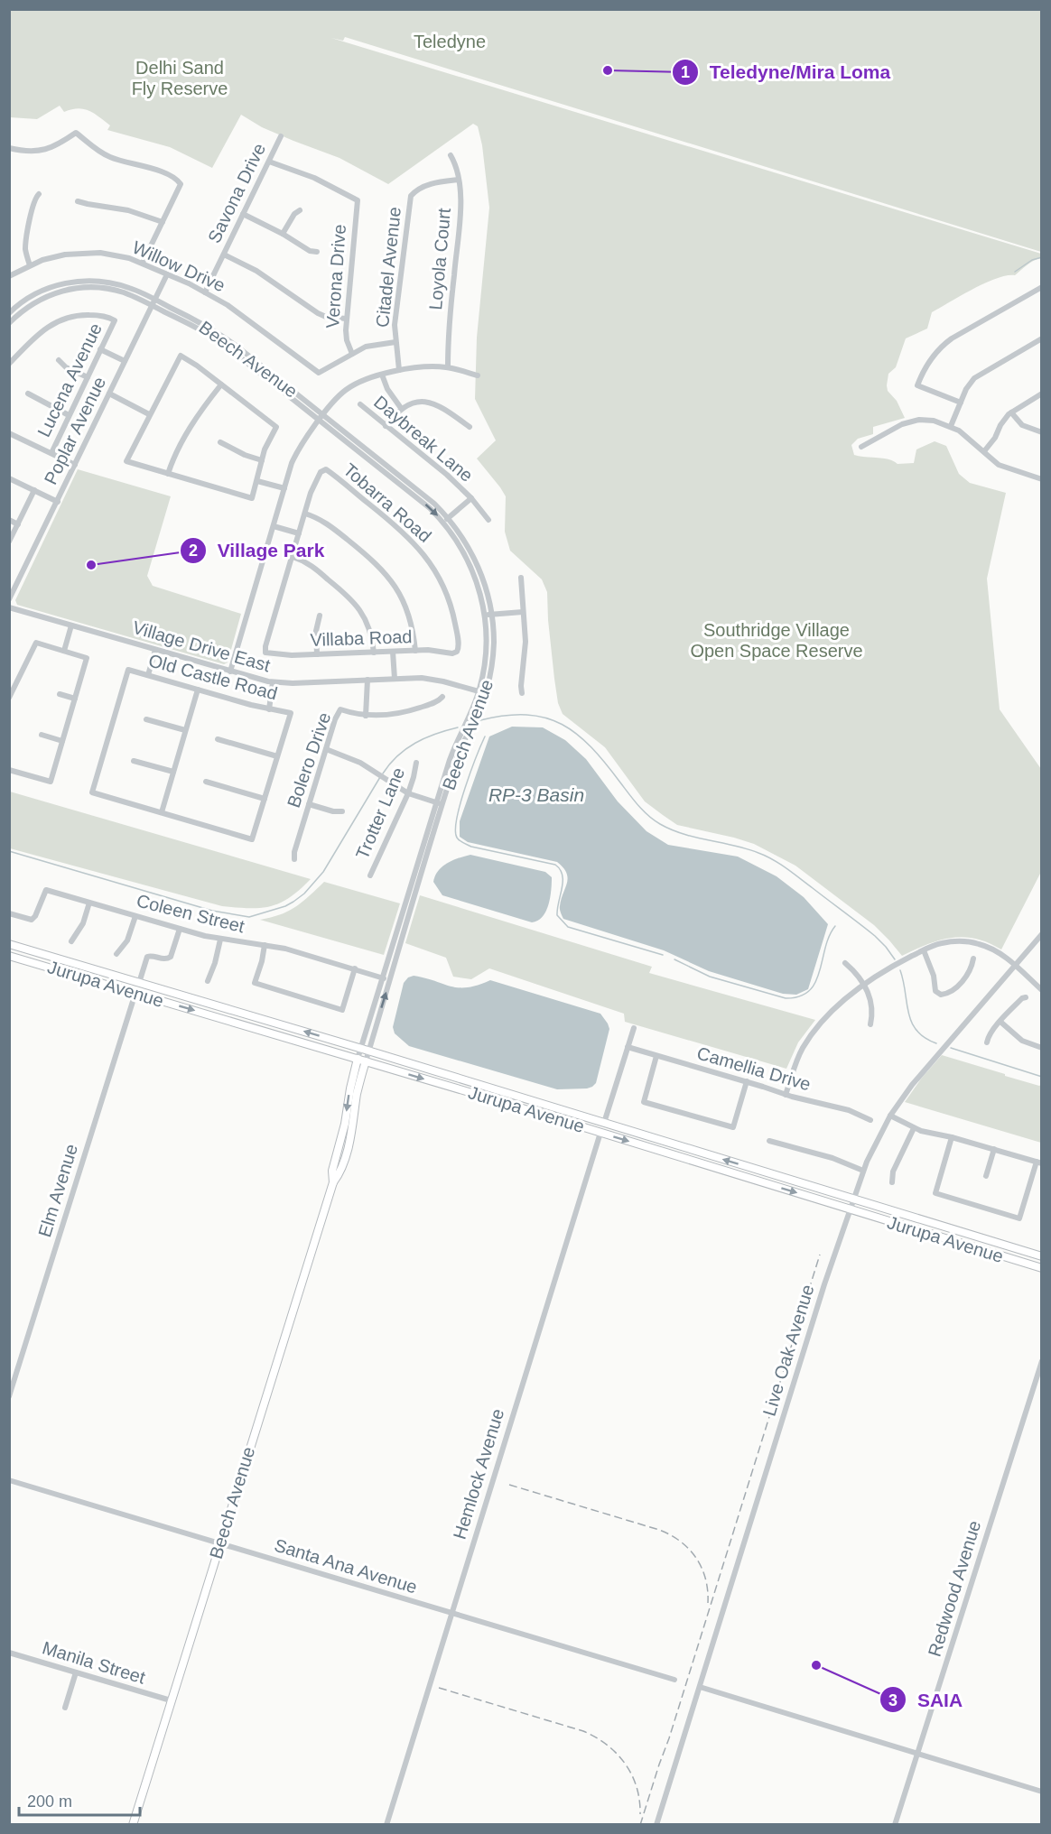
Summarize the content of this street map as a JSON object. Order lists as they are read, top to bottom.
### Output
{
  "streets": {
    "main road": ["Beech Avenue", "Jurupa Avenue"],
    "street": [
      "Savona Drive",
      "Loyola Court",
      "Willow Drive",
      "Citadel Avenue",
      "Verona Drive",
      "Lucena Avenue",
      "Poplar Avenue",
      "Daybreak Lane",
      "Tobarra Road",
      "Villaba Road",
      "Village Drive East",
      "Old Castle Road",
      "Bolero Drive",
      "Trotter Lane",
      "Coleen Street",
      "Camellia Drive",
      "Elm Avenue",
      "Live Oak Avenue",
      "Hemlock Avenue",
      "Santa Ana Avenue",
      "Redwood Avenue",
      "Manila Street"
    ]
  },
  "crossings": [
    ["Savona Drive", "Willow Drive"],
    ["Savona Drive", "Verona Drive"],
    ["Loyola Court", "Citadel Avenue"],
    ["Willow Drive", "Verona Drive"],
    ["Willow Drive", "Poplar Avenue"],
    ["Beech Avenue", "Poplar Avenue"],
    ["Beech Avenue", "Village Drive East"],
    ["Beech Avenue", "Coleen Street"],
    ["Beech Avenue", "Jurupa Avenue"],
    ["Beech Avenue", "Santa Ana Avenue"],
    ["Beech Avenue", "Manila Street"],
    ["Tobarra Road", "Villaba Road"],
    ["Jurupa Avenue", "Elm Avenue"],
    ["Jurupa Avenue", "Live Oak Avenue"],
    ["Jurupa Avenue", "Hemlock Avenue"],
    ["Hemlock Avenue", "Santa Ana Avenue"]
  ],
  "water": ["RP-3 Basin"],
  "parks": ["Teledyne", "Delhi Sand Fly Reserve", "Southridge Village Open Space Reserve"],
  "places": ["Teledyne/Mira Loma", "Village Park", "SAIA"],
  "scale_bar": "200 m"
}
